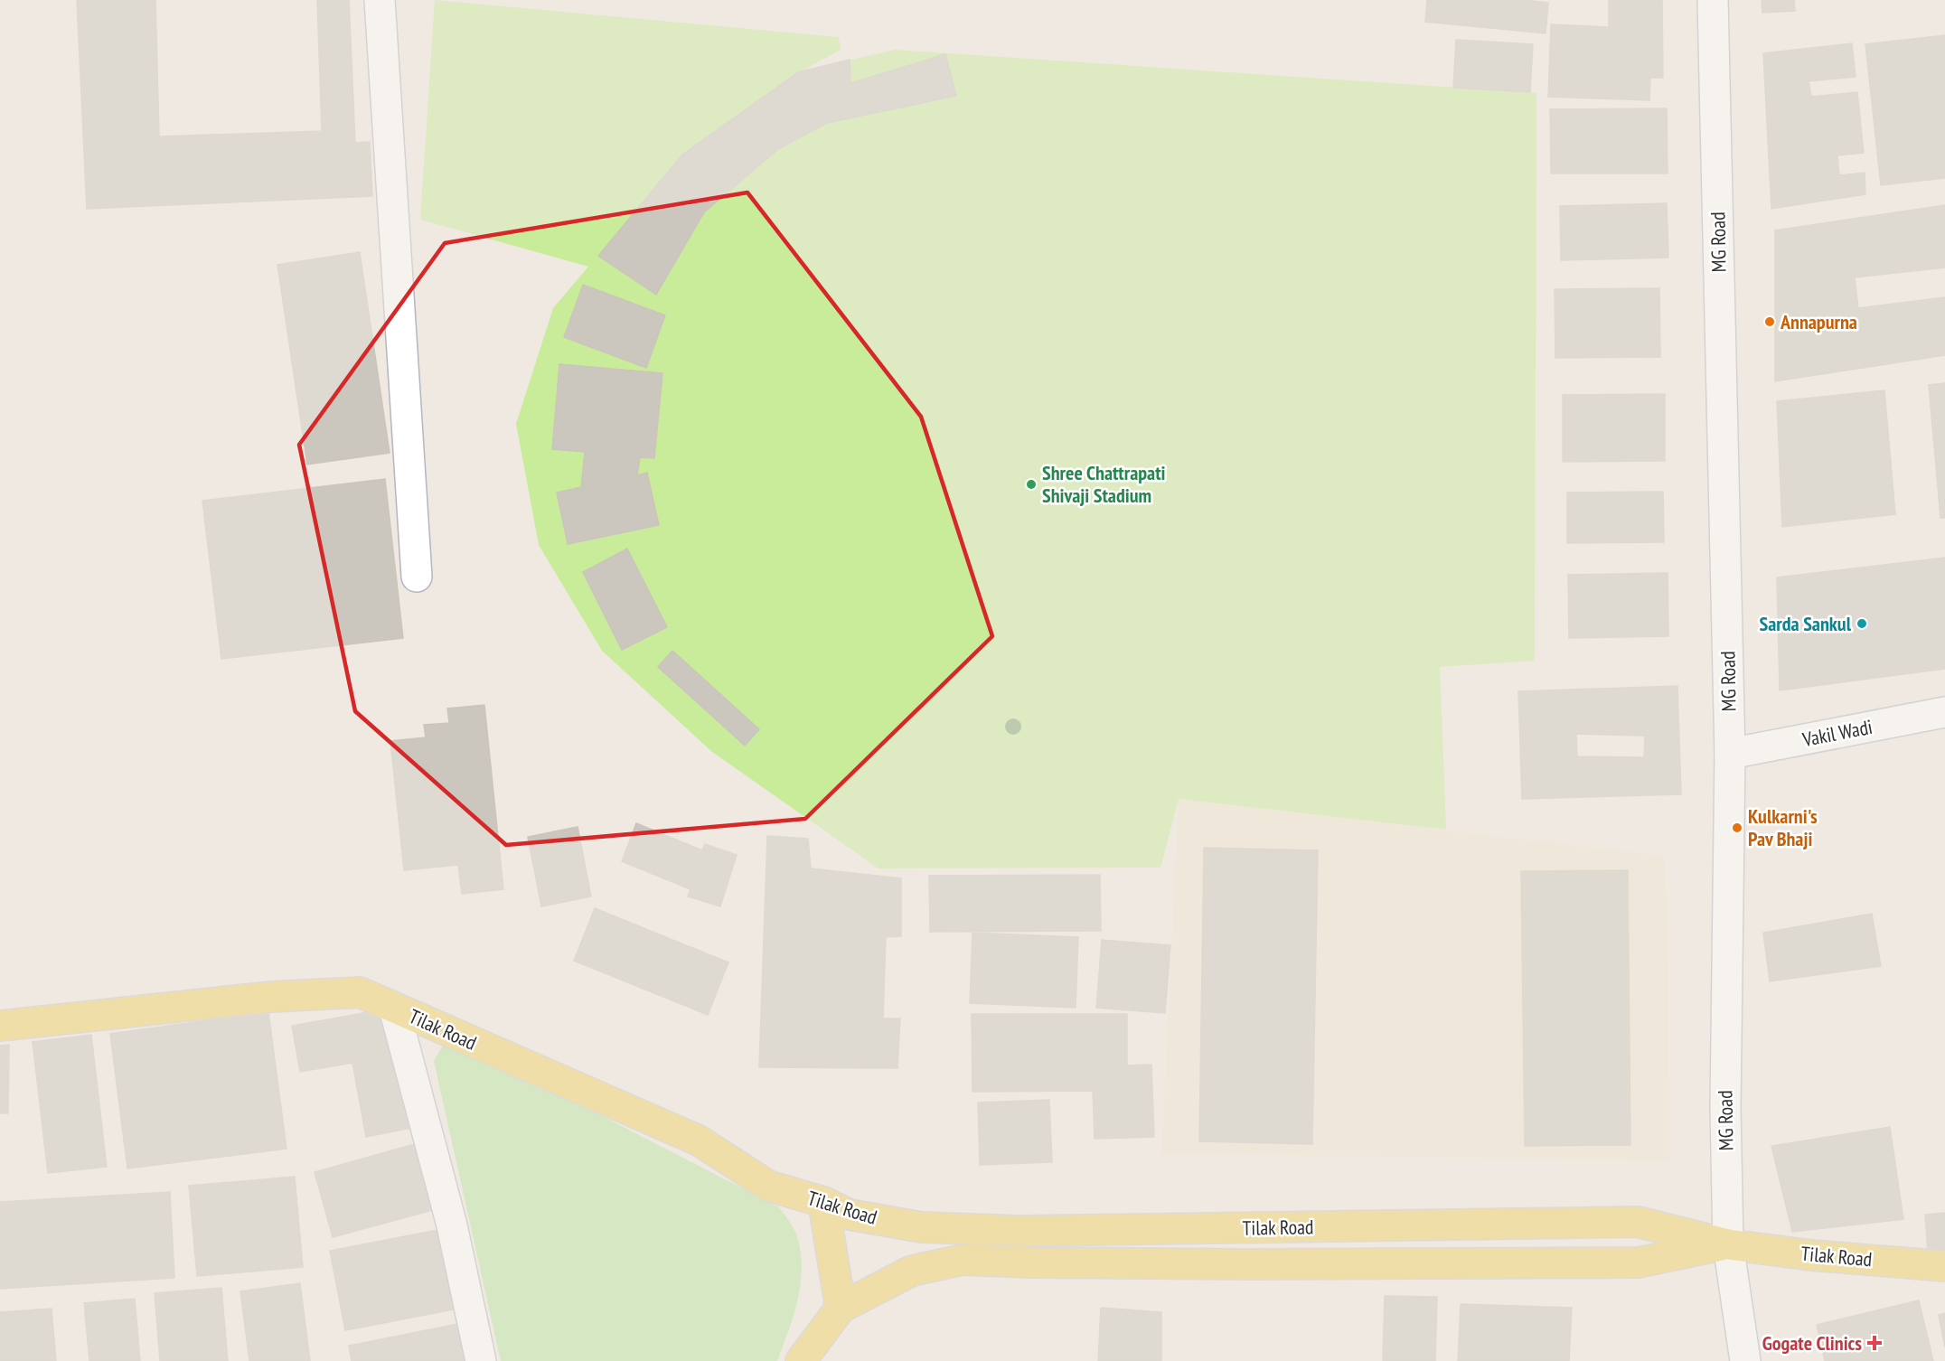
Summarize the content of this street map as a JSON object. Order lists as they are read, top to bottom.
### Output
{
  "streets": {
    "main road": ["Tilak Road"],
    "street": ["MG Road", "Vakil Wadi"]
  },
  "crossings": [
    ["MG Road", "Vakil Wadi"],
    ["MG Road", "Tilak Road"]
  ],
  "places": {
    "other": [
      "Annapurna",
      "Shree Chattrapati Shivaji Stadium",
      "Sarda Sankul",
      "Kulkarni's Pav Bhaji"
    ],
    "health": ["Gogate Clinics"]
  }
}
